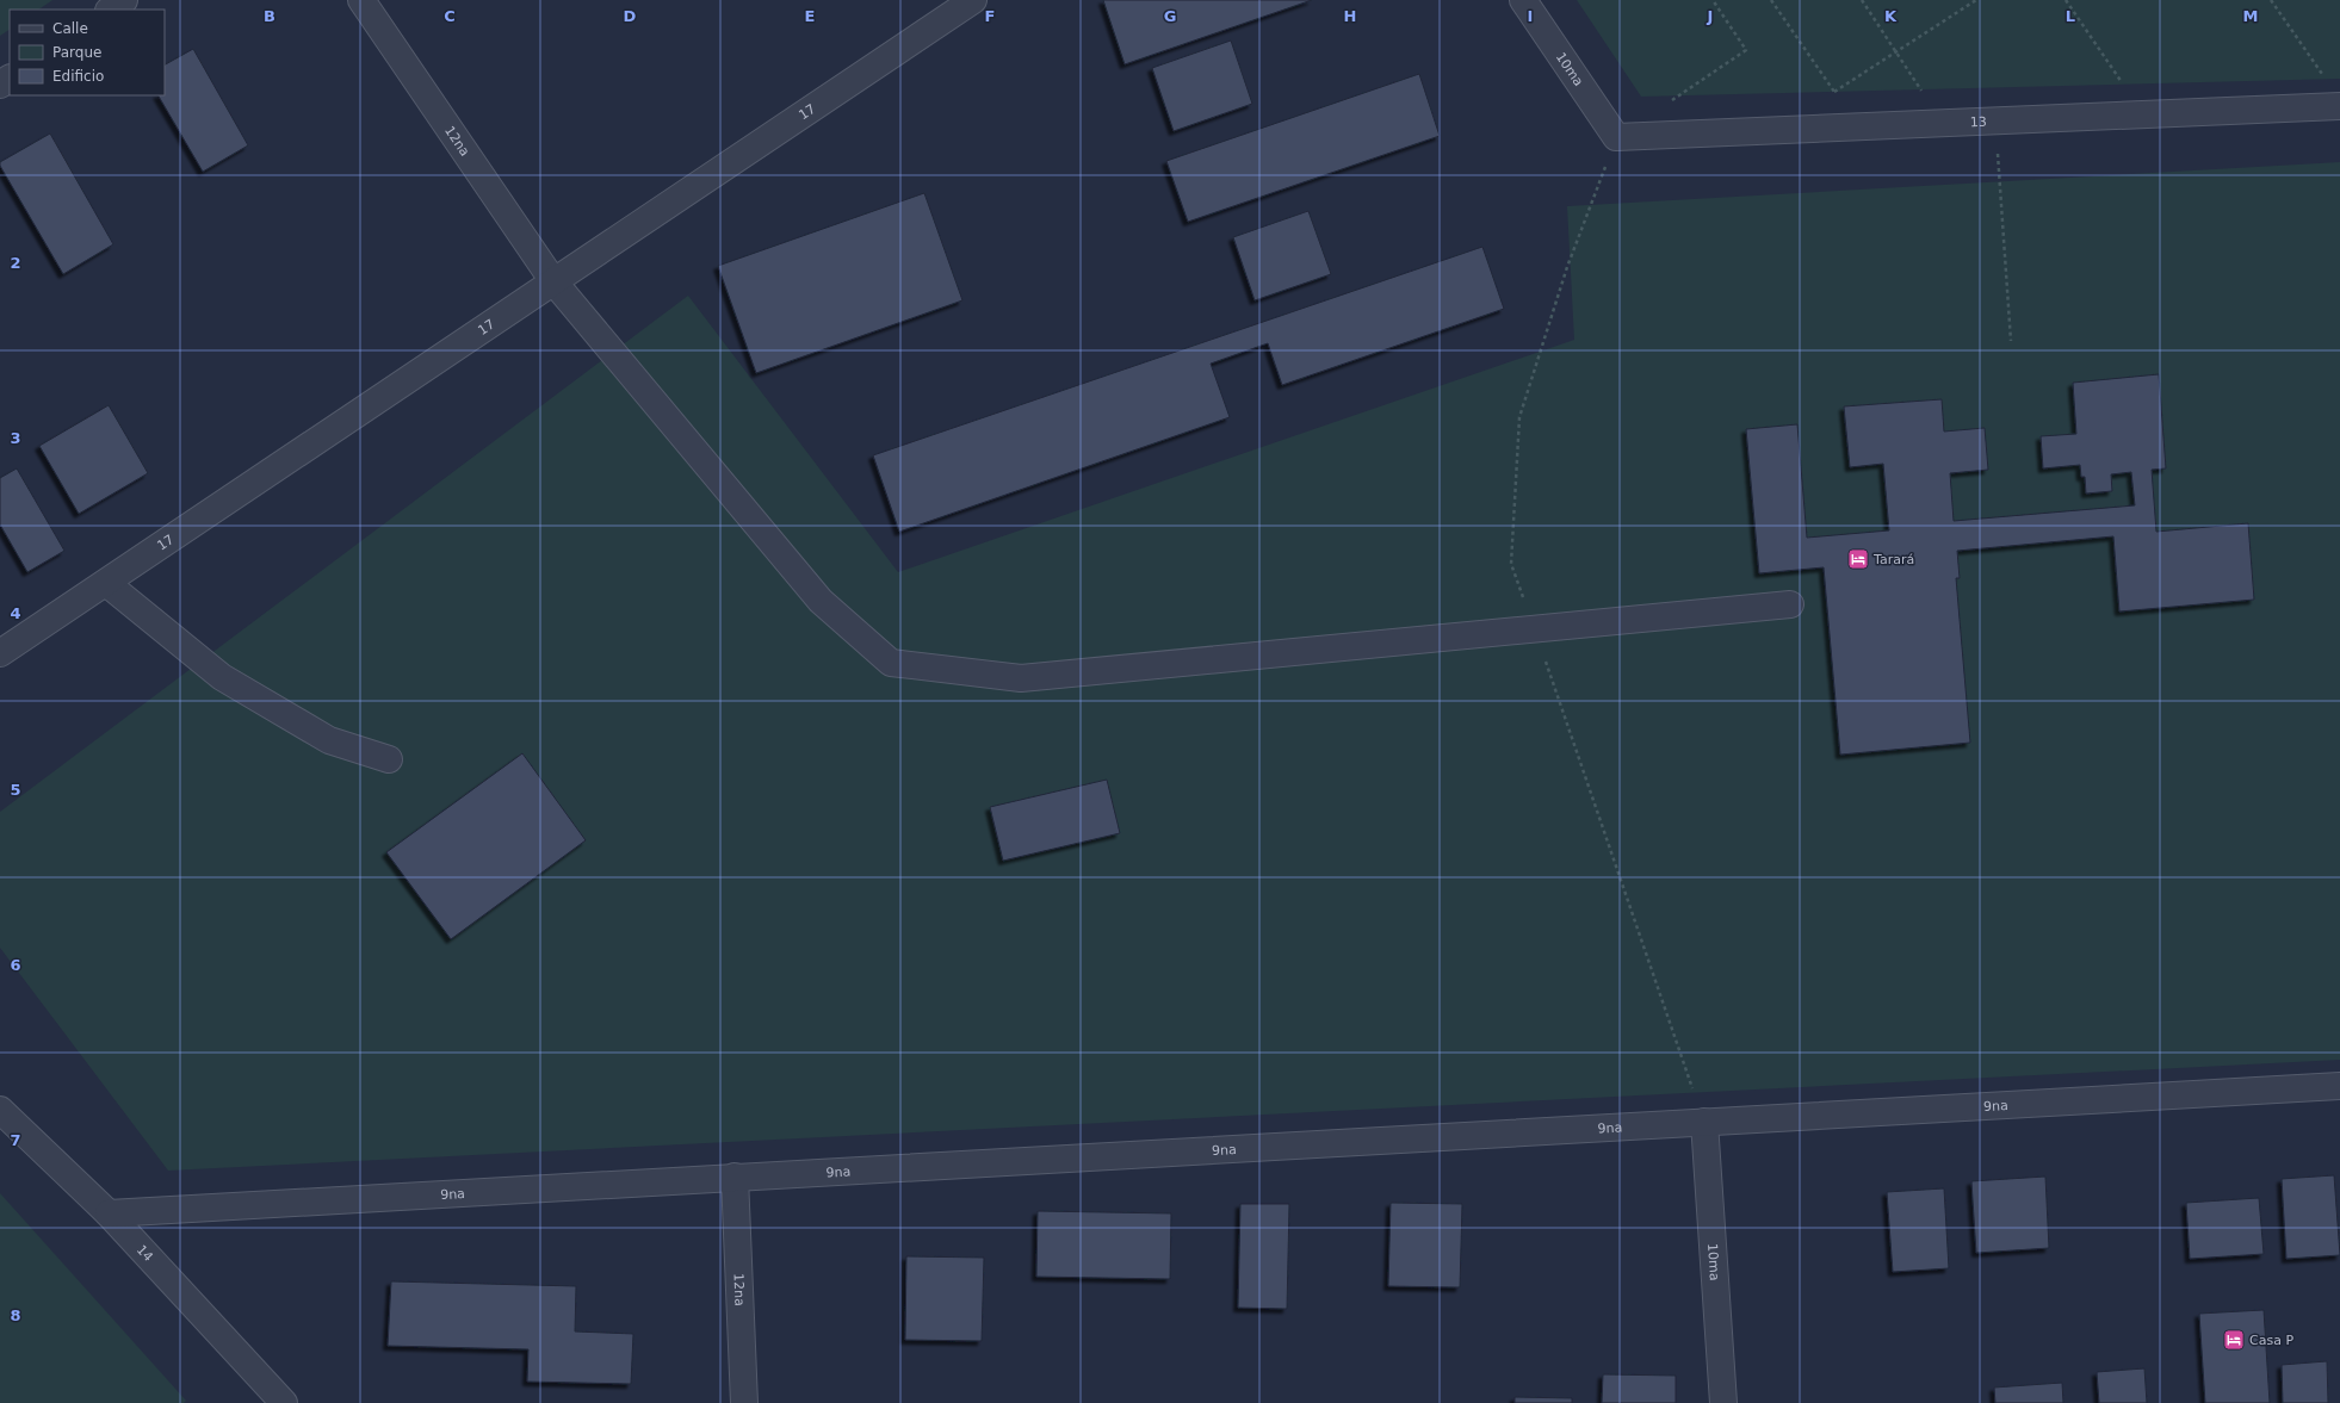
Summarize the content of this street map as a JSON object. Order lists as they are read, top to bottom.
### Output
{
  "streets": {
    "street": [
      "10ma",
      "17",
      "13",
      "12na",
      "9na",
      "14"
    ]
  },
  "crossings": [
    ["10ma", "13"],
    ["10ma", "9na"],
    ["17", "12na"],
    ["12na", "9na"],
    ["9na", "14"]
  ],
  "places": {
    "hotel": ["Tarará", "Casa P"]
  },
  "legend": ["Calle", "Parque", "Edificio"],
  "grid": {
    "columns": [
      "B",
      "C",
      "D",
      "E",
      "F",
      "G",
      "H",
      "I",
      "J",
      "K",
      "L",
      "M"
    ],
    "rows": [
      "2",
      "3",
      "4",
      "5",
      "6",
      "7",
      "8"
    ]
  }
}
